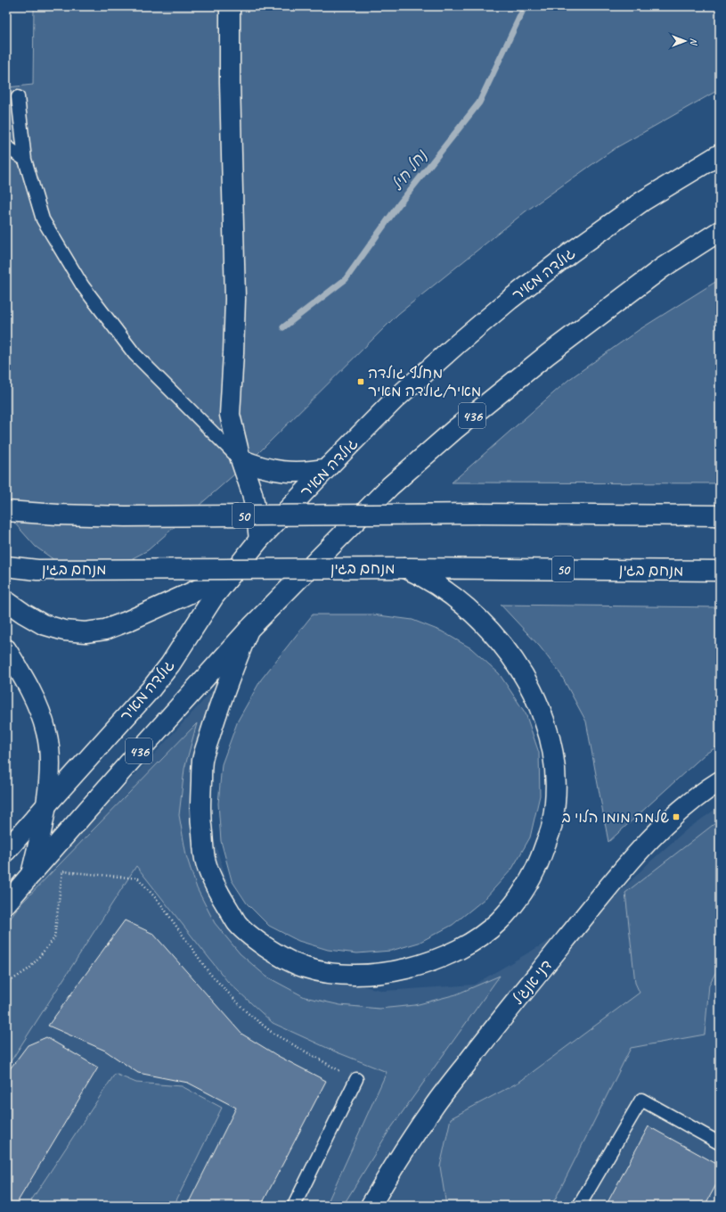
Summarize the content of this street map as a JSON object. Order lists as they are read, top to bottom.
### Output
{
  "streets": {
    "main road": [
      "גולדה מאיר",
      "436",
      "50",
      "מנחם בגין",
      "דני אנג'ל"
    ]
  },
  "water": ["נחל חיל"],
  "places": {
    "transit": ["מחלף גולדה מאיר/גולדה מאיר", "שלמה מומו הלוי ב"]
  },
  "north": "right"
}
